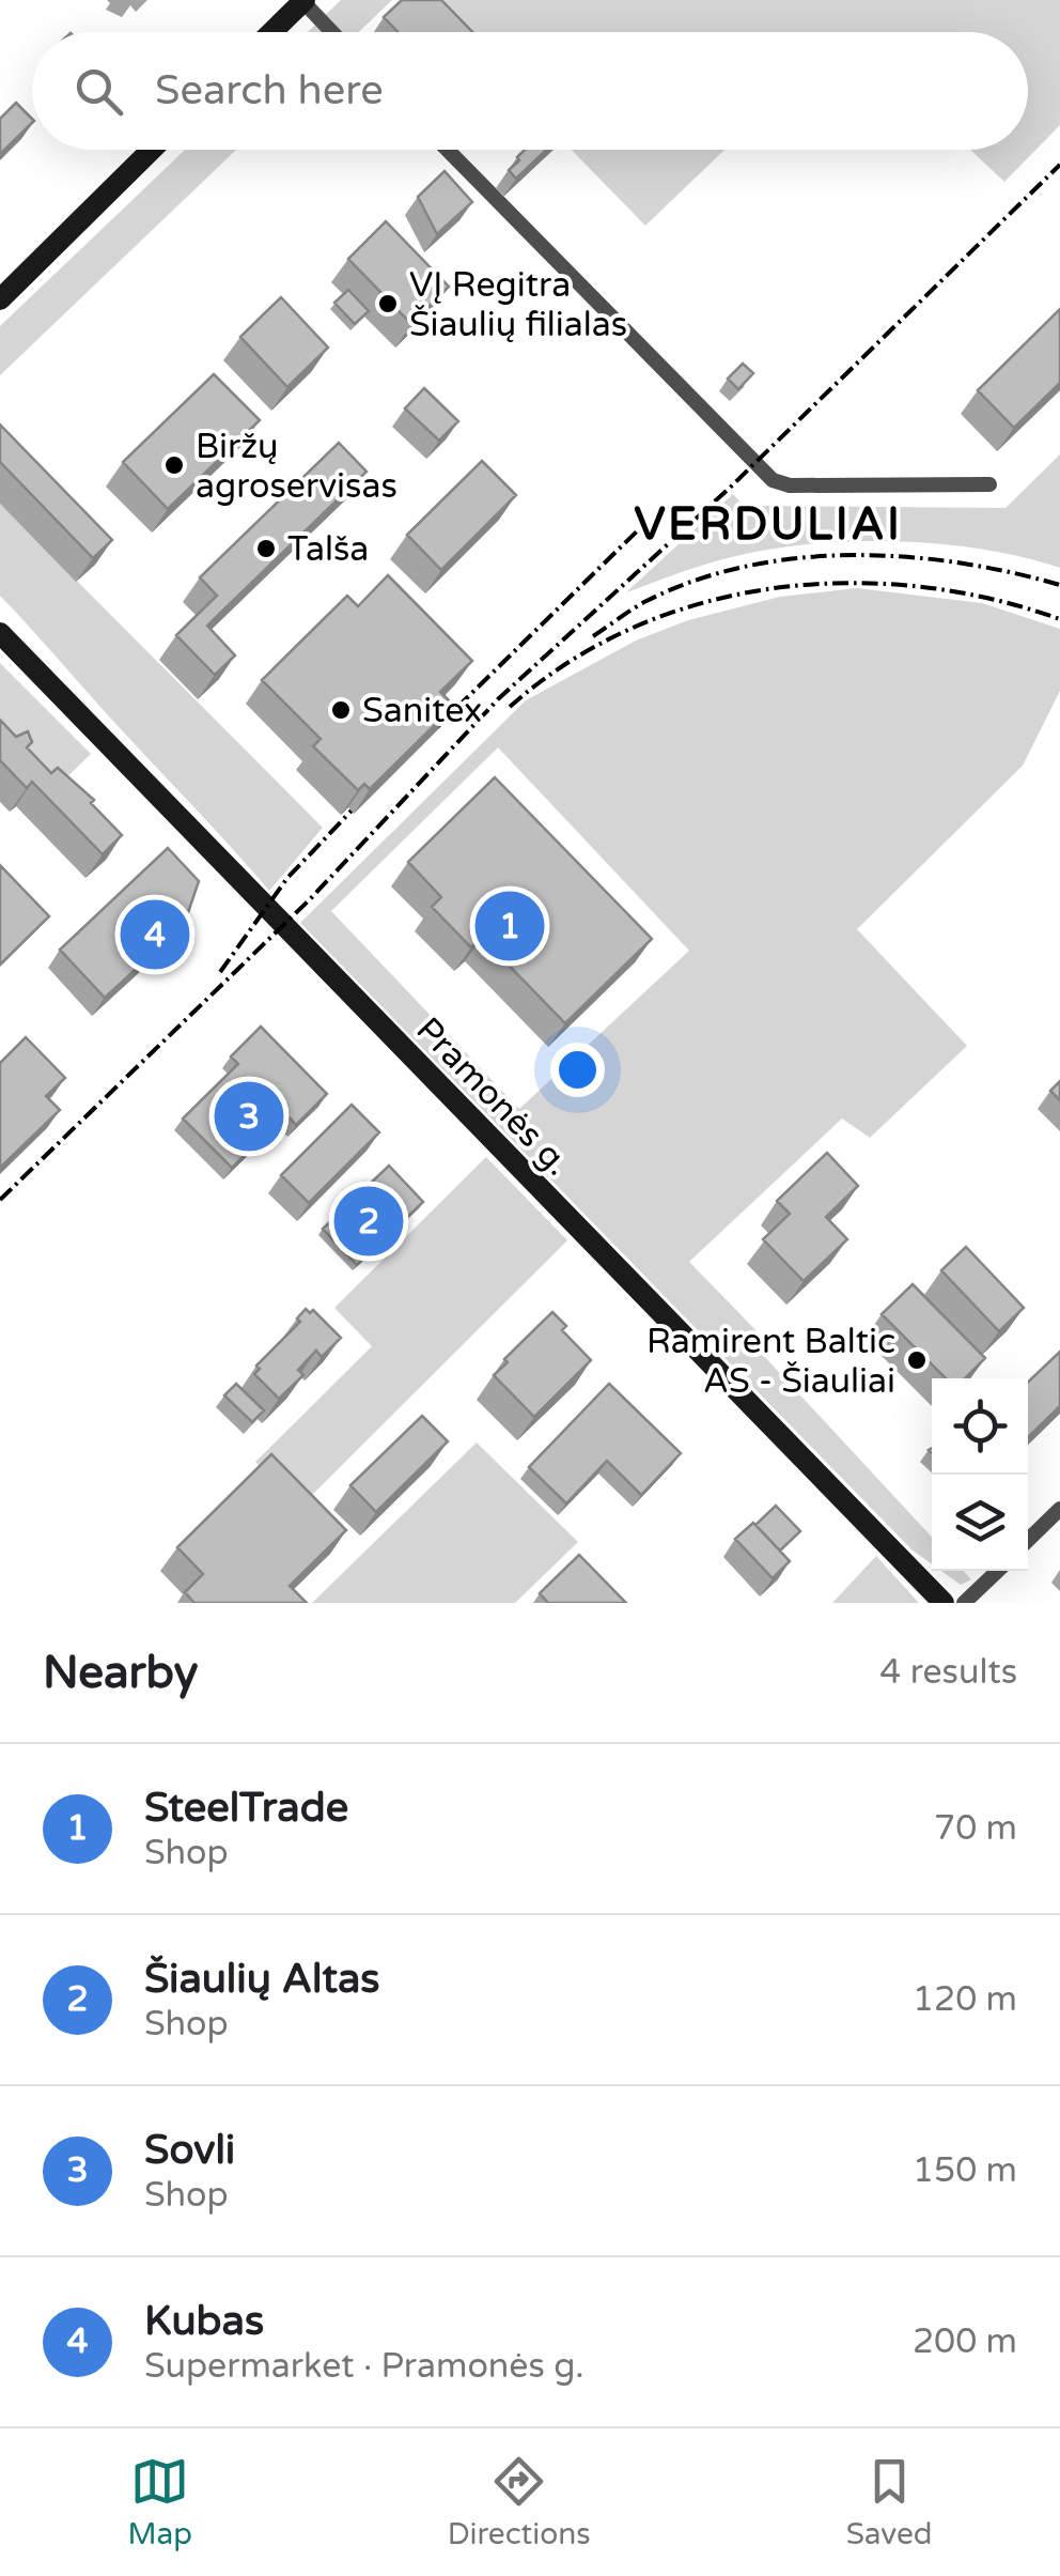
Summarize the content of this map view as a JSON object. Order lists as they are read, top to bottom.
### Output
{
  "streets": {
    "main road": ["Pramonės g."]
  },
  "districts": ["VERDULIAI"],
  "places": [
    "VĮ Regitra Šiaulių filialas",
    "Biržų agroservisas",
    "Talša",
    "Sanitex",
    "Ramirent Baltic AS - Šiauliai"
  ],
  "page": {
    "search": "Search here",
    "pins": [
      "1",
      "4",
      "3",
      "2"
    ],
    "heading": ["Nearby", "4 results"],
    "list": [
      {
        "mark": "1",
        "name": "SteelTrade",
        "note": "Shop",
        "value": "70 m"
      },
      {
        "mark": "2",
        "name": "Šiaulių Altas",
        "note": "Shop",
        "value": "120 m"
      },
      {
        "mark": "3",
        "name": "Sovli",
        "note": "Shop",
        "value": "150 m"
      },
      {
        "mark": "4",
        "name": "Kubas",
        "note": "Supermarket · Pramonės g.",
        "value": "200 m"
      }
    ],
    "nav": ["Map", "Directions", "Saved"]
  }
}
